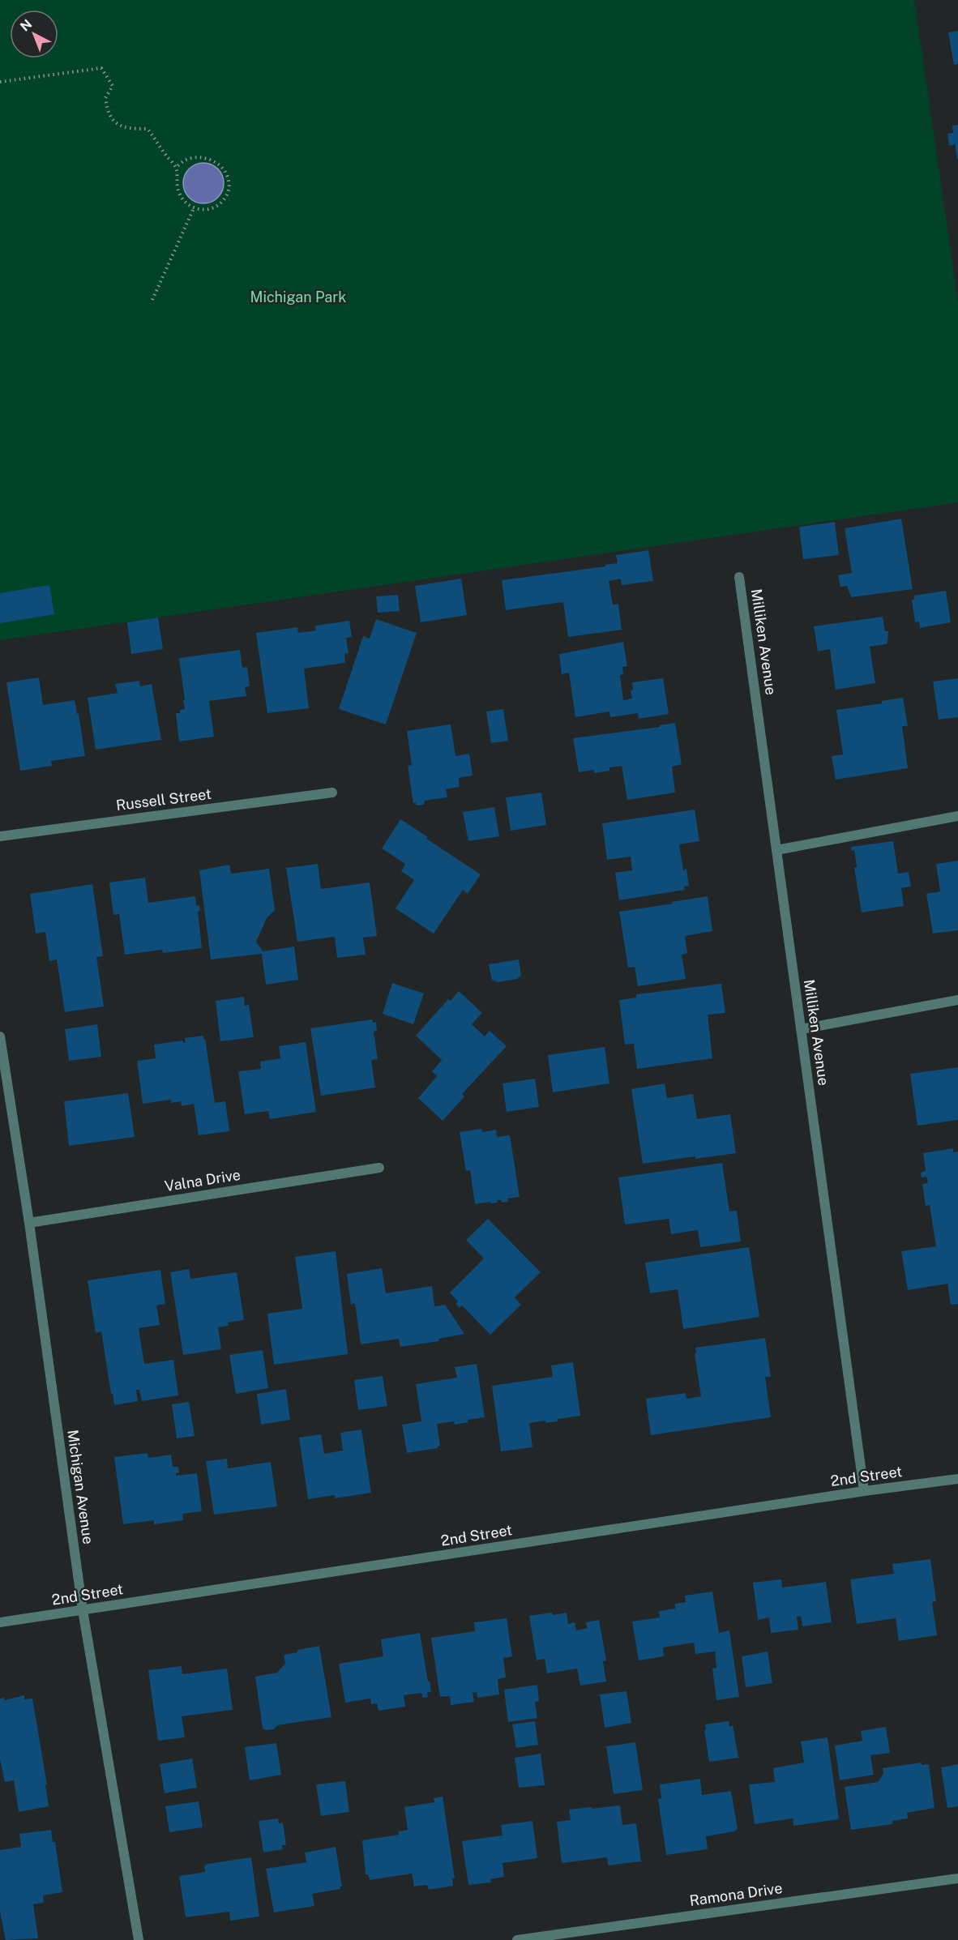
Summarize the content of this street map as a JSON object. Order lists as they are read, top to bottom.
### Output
{
  "streets": {
    "street": [
      "Milliken Avenue",
      "Russell Street",
      "Valna Drive",
      "2nd Street",
      "Michigan Avenue",
      "Ramona Drive"
    ]
  },
  "crossings": [
    ["Milliken Avenue", "2nd Street"],
    ["Valna Drive", "Michigan Avenue"],
    ["2nd Street", "Michigan Avenue"]
  ],
  "parks": ["Michigan Park"],
  "north": "top left"
}
